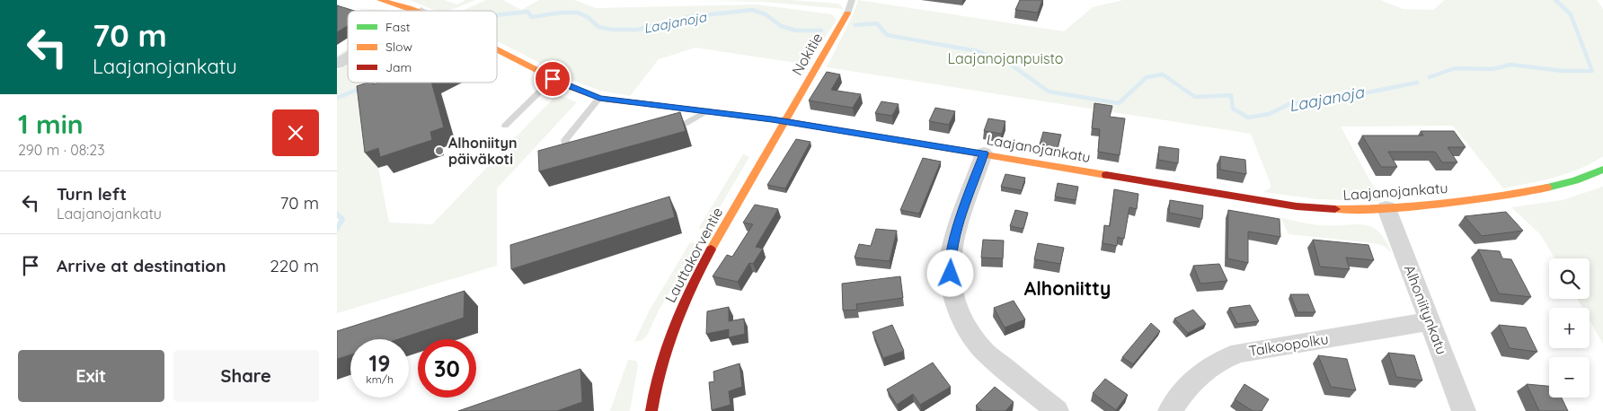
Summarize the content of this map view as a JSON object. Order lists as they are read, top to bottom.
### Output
{
  "streets": {
    "street": [
      "Nokitie",
      "Laajanojankatu",
      "Lauttakorventie",
      "Alhoniitynkatu",
      "Talkoopolku"
    ]
  },
  "crossings": [
    ["Nokitie", "Laajanojankatu"],
    ["Nokitie", "Lauttakorventie"],
    ["Laajanojankatu", "Lauttakorventie"],
    ["Laajanojankatu", "Alhoniitynkatu"],
    ["Alhoniitynkatu", "Talkoopolku"]
  ],
  "districts": ["Alhoniitty"],
  "water": ["Laajanoja"],
  "parks": ["Laajanojanpuisto"],
  "places": ["Alhoniityn päiväkoti"],
  "legend": ["Fast", "Slow", "Jam"],
  "page": {
    "turn": ["70 m", "Laajanojankatu"],
    "heading": ["1 min", "290 m · 08:23"],
    "list": [
      {
        "name": "Turn left",
        "note": "Laajanojankatu",
        "value": "70 m"
      },
      {
        "name": "Arrive at destination",
        "value": "220 m"
      }
    ],
    "map_buttons": ["+", "−"],
    "speed": "19 km/h",
    "limit": "30",
    "buttons": ["Exit", "Share"]
  }
}
